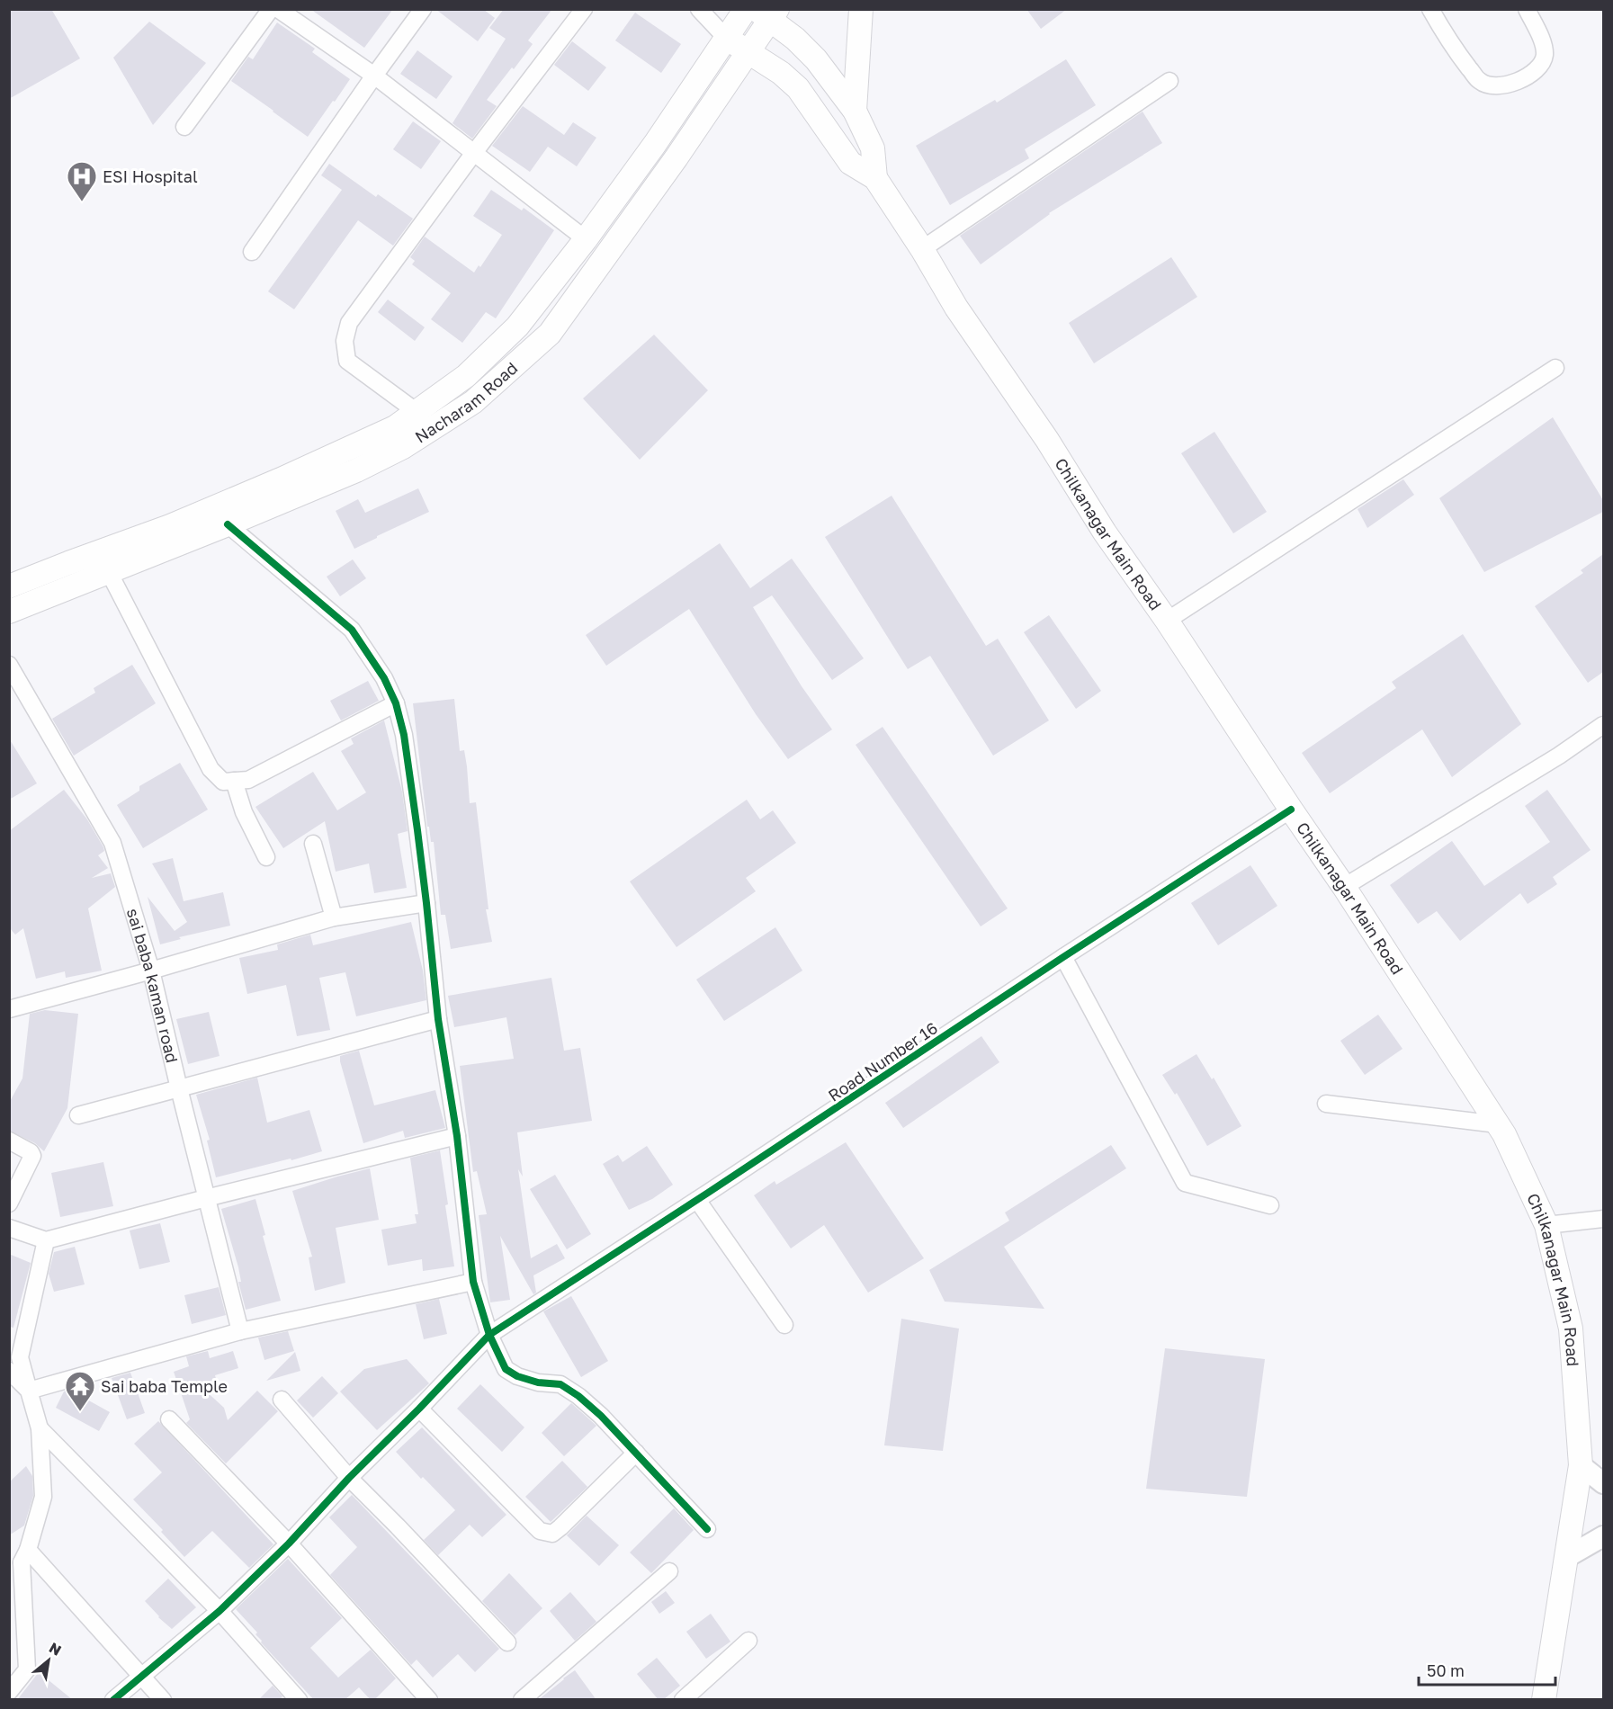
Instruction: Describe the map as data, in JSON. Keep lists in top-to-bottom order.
{
  "streets": {
    "main road": ["Nacharam Road", "Chilkanagar Main Road"],
    "street": ["sai baba kaman road", "Road Number 16"]
  },
  "crossings": [
    ["Chilkanagar Main Road", "Road Number 16"]
  ],
  "places": {
    "hospital": ["ESI Hospital"],
    "temple": ["Sai baba Temple"]
  },
  "scale_bar": "50 m",
  "north": "top right"
}
